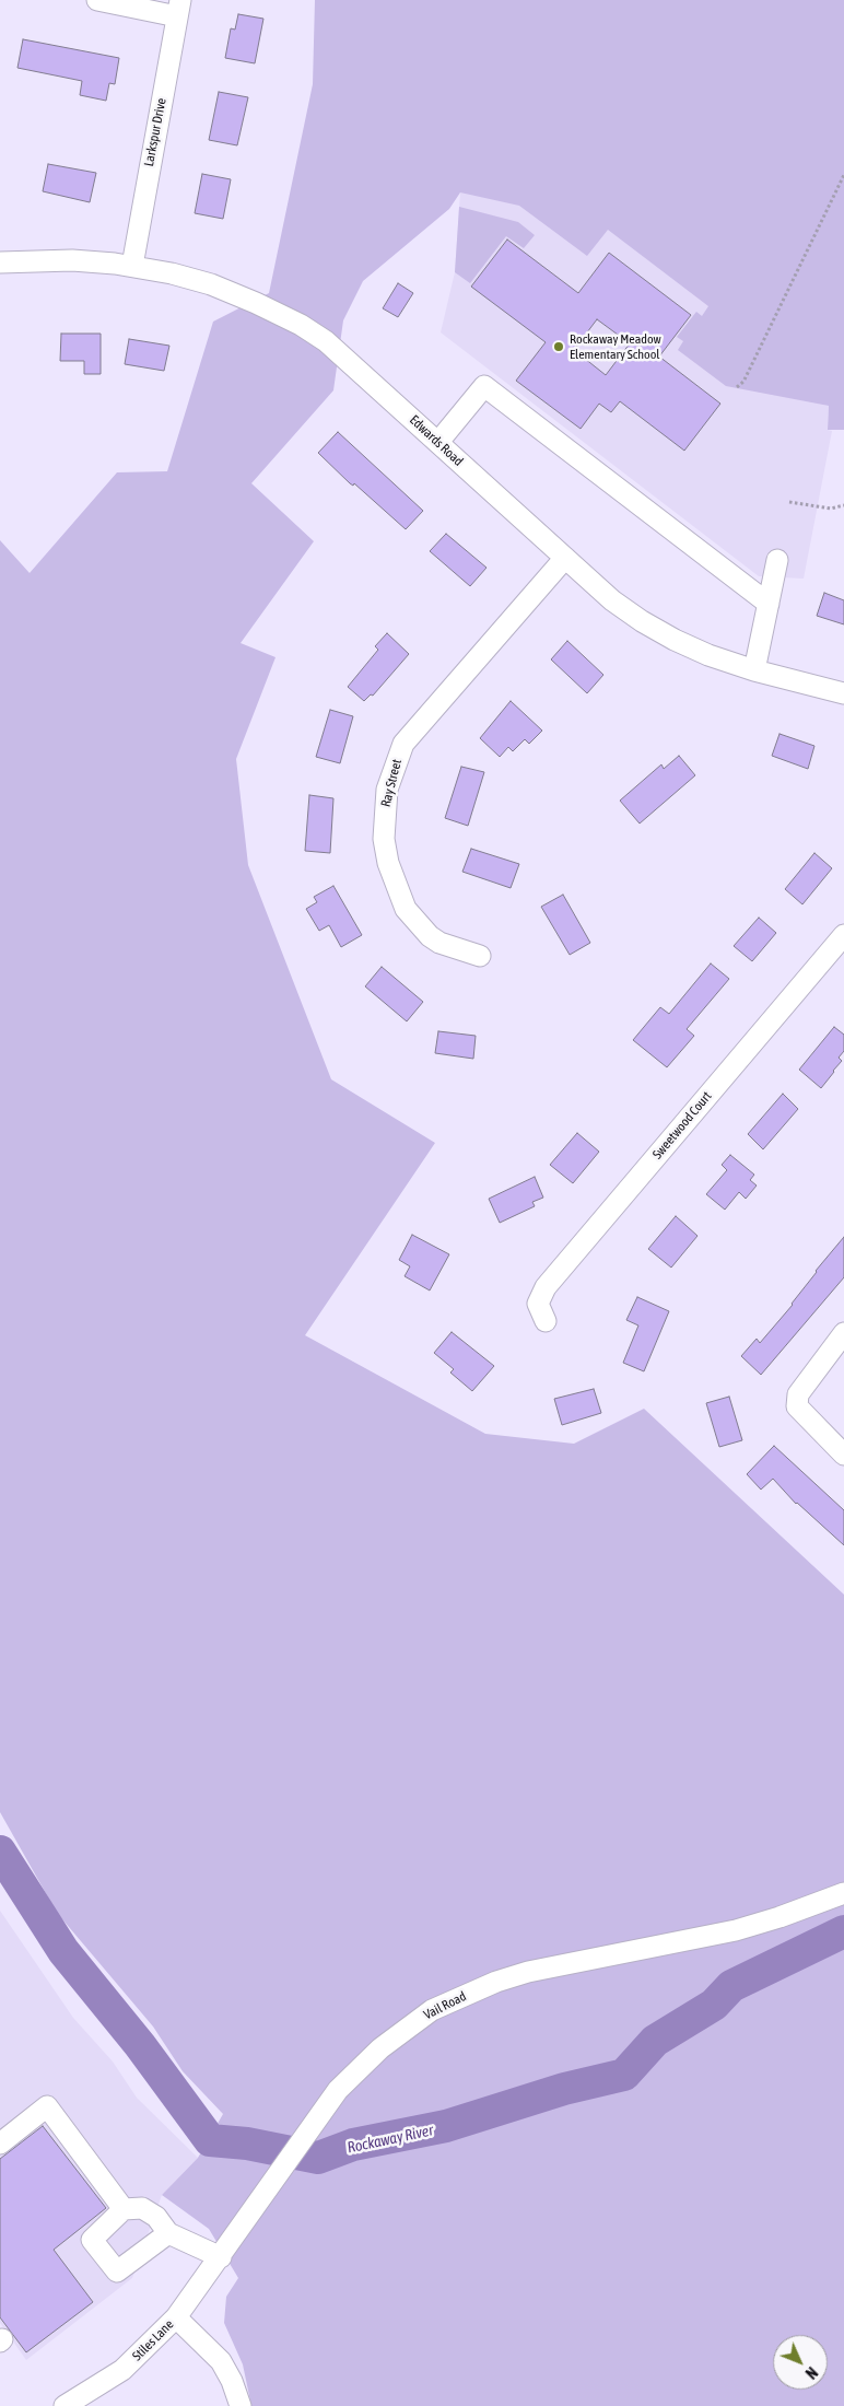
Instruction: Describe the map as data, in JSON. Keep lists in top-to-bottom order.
{
  "streets": {
    "street": [
      "Larkspur Drive",
      "Edwards Road",
      "Ray Street",
      "Sweetwood Court",
      "Vail Road",
      "Stiles Lane"
    ]
  },
  "crossings": [
    ["Larkspur Drive", "Edwards Road"],
    ["Edwards Road", "Ray Street"],
    ["Vail Road", "Stiles Lane"]
  ],
  "water": ["Rockaway River"],
  "places": ["Rockaway Meadow Elementary School"],
  "north": "bottom right"
}
